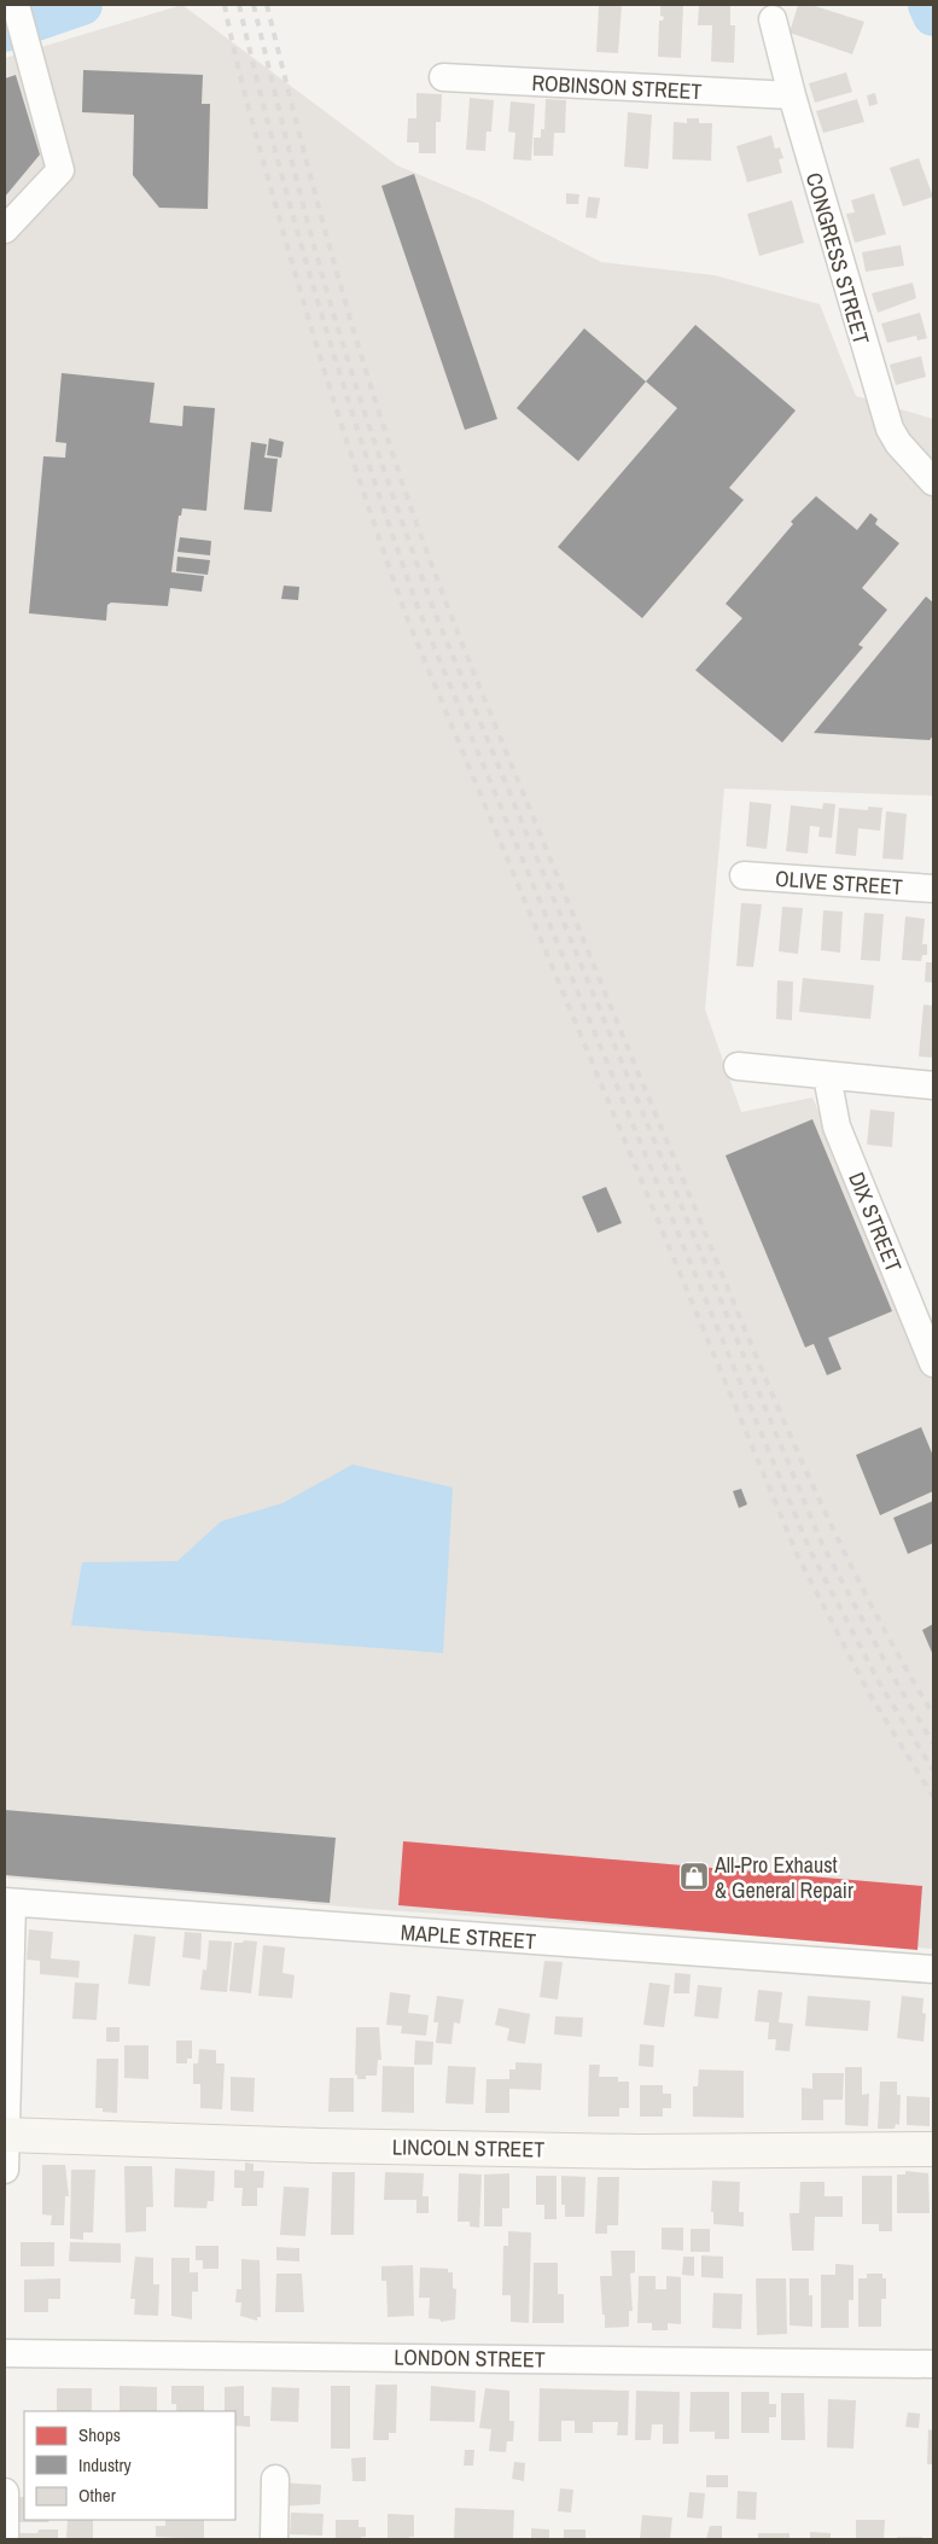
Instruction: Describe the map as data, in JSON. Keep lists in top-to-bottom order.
{
  "streets": {
    "street": [
      "ROBINSON STREET",
      "CONGRESS STREET",
      "OLIVE STREET",
      "DIX STREET",
      "MAPLE STREET",
      "LINCOLN STREET",
      "LONDON STREET"
    ]
  },
  "crossings": [
    ["ROBINSON STREET", "CONGRESS STREET"]
  ],
  "places": {
    "shop": ["All-Pro Exhaust & General Repair"]
  },
  "legend": ["Shops", "Industry", "Other"]
}
